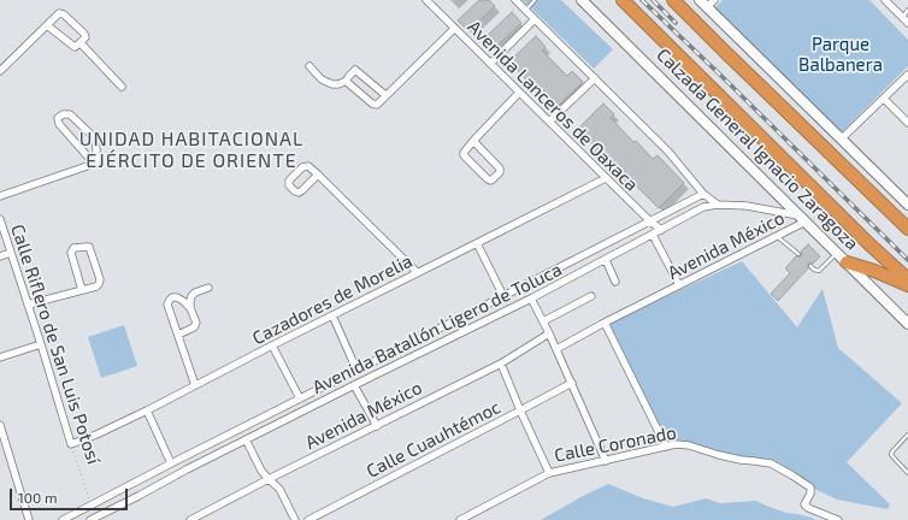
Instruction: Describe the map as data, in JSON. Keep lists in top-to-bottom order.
{
  "streets": {
    "highway": ["Calzada General Ignacio Zaragoza"],
    "street": [
      "Avenida Lanceros de Oaxaca",
      "Avenida México",
      "Cazadores de Morelia",
      "Avenida Batallón Ligero de Toluca",
      "Calle Riflero de San Luis Potosí",
      "Calle Cuauhtémoc",
      "Calle Coronado"
    ]
  },
  "crossings": [
    ["Avenida Lanceros de Oaxaca", "Cazadores de Morelia"],
    ["Avenida Lanceros de Oaxaca", "Avenida Batallón Ligero de Toluca"],
    ["Calzada General Ignacio Zaragoza", "Avenida México"],
    ["Calzada General Ignacio Zaragoza", "Avenida Batallón Ligero de Toluca"],
    ["Avenida México", "Avenida Batallón Ligero de Toluca"],
    ["Cazadores de Morelia", "Calle Riflero de San Luis Potosí"],
    ["Avenida Batallón Ligero de Toluca", "Calle Riflero de San Luis Potosí"]
  ],
  "districts": ["UNIDAD HABITACIONAL EJÉRCITO DE ORIENTE"],
  "parks": ["Parque Balbanera"],
  "scale_bar": "100 m"
}
